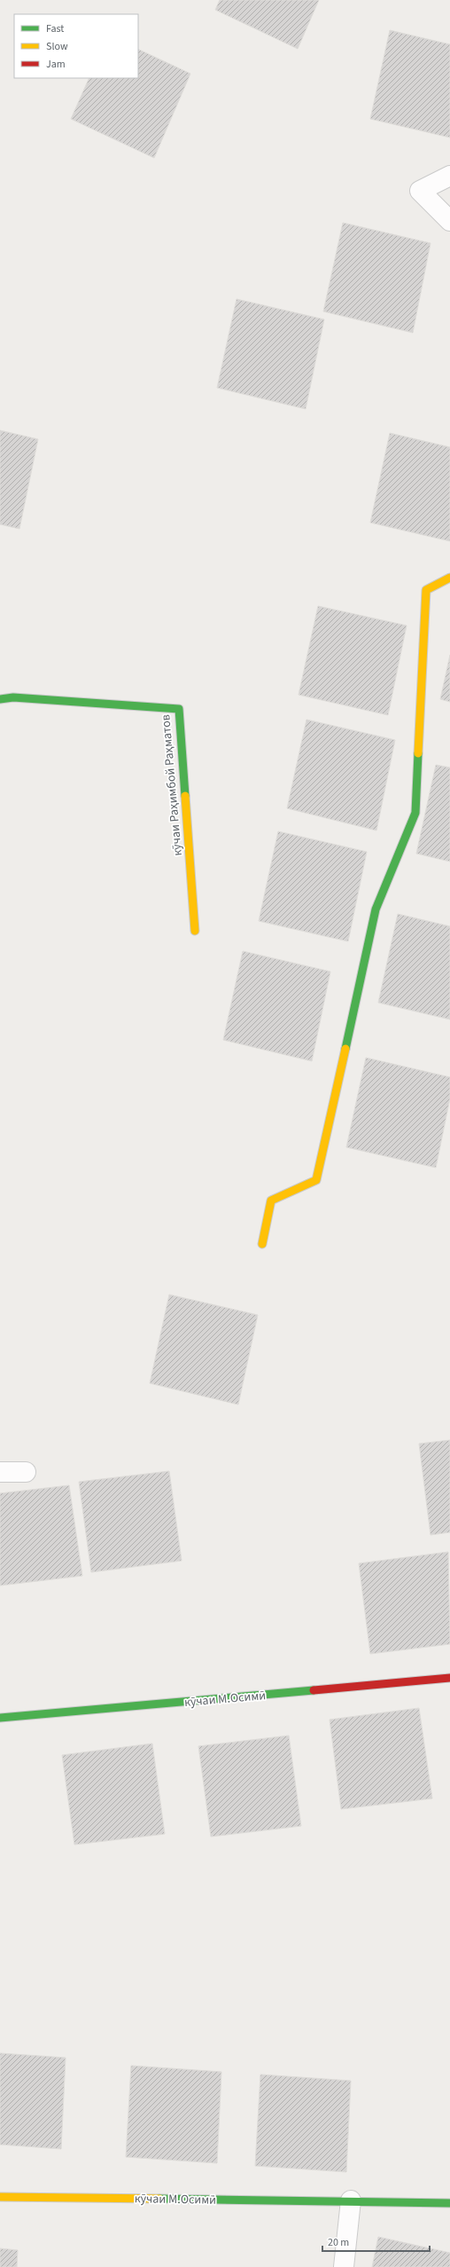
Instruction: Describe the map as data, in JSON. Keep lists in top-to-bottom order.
{
  "streets": {
    "street": ["кӯчаи Раҳимбой Раҳматов", "кӯчаи М.Осимӣ"]
  },
  "legend": ["Fast", "Slow", "Jam"],
  "scale_bar": "20 m"
}
